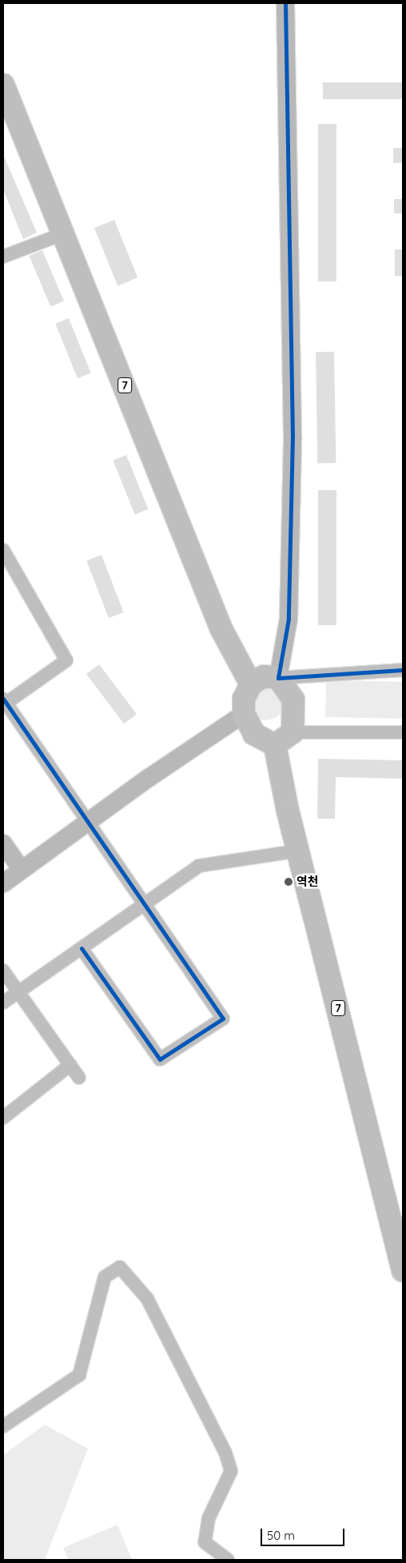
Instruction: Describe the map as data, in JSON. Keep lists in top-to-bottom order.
{
  "streets": {
    "highway": ["7"]
  },
  "places": ["역천"],
  "scale_bar": "50 m"
}
